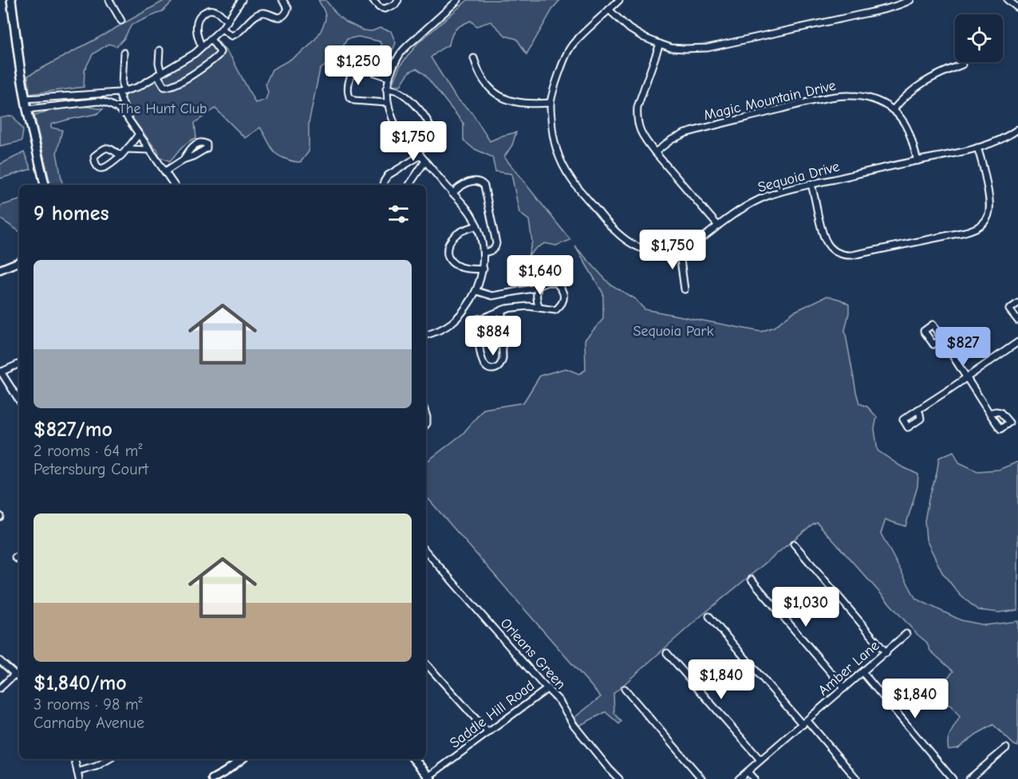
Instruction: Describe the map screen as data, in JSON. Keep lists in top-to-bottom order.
{
  "streets": {
    "street": [
      "Magic Mountain Drive",
      "Sequoia Drive",
      "Orleans Green",
      "Amber Lane",
      "Saddle Hill Road"
    ]
  },
  "crossings": [
    ["Magic Mountain Drive", "Sequoia Drive"],
    ["Orleans Green", "Saddle Hill Road"]
  ],
  "parks": ["The Hunt Club", "Sequoia Park"],
  "page": {
    "price": [
      "$1,250",
      "$1,750",
      "$1,750",
      "$1,640",
      "$884",
      "$827",
      "$1,030",
      "$1,840",
      "$1,840"
    ],
    "heading": "9 homes",
    "list": [
      {
        "name": "$827/mo",
        "note": "2 rooms · 64 m² · Petersburg Court"
      },
      {
        "name": "$1,840/mo",
        "note": "3 rooms · 98 m² · Carnaby Avenue"
      }
    ]
  }
}
